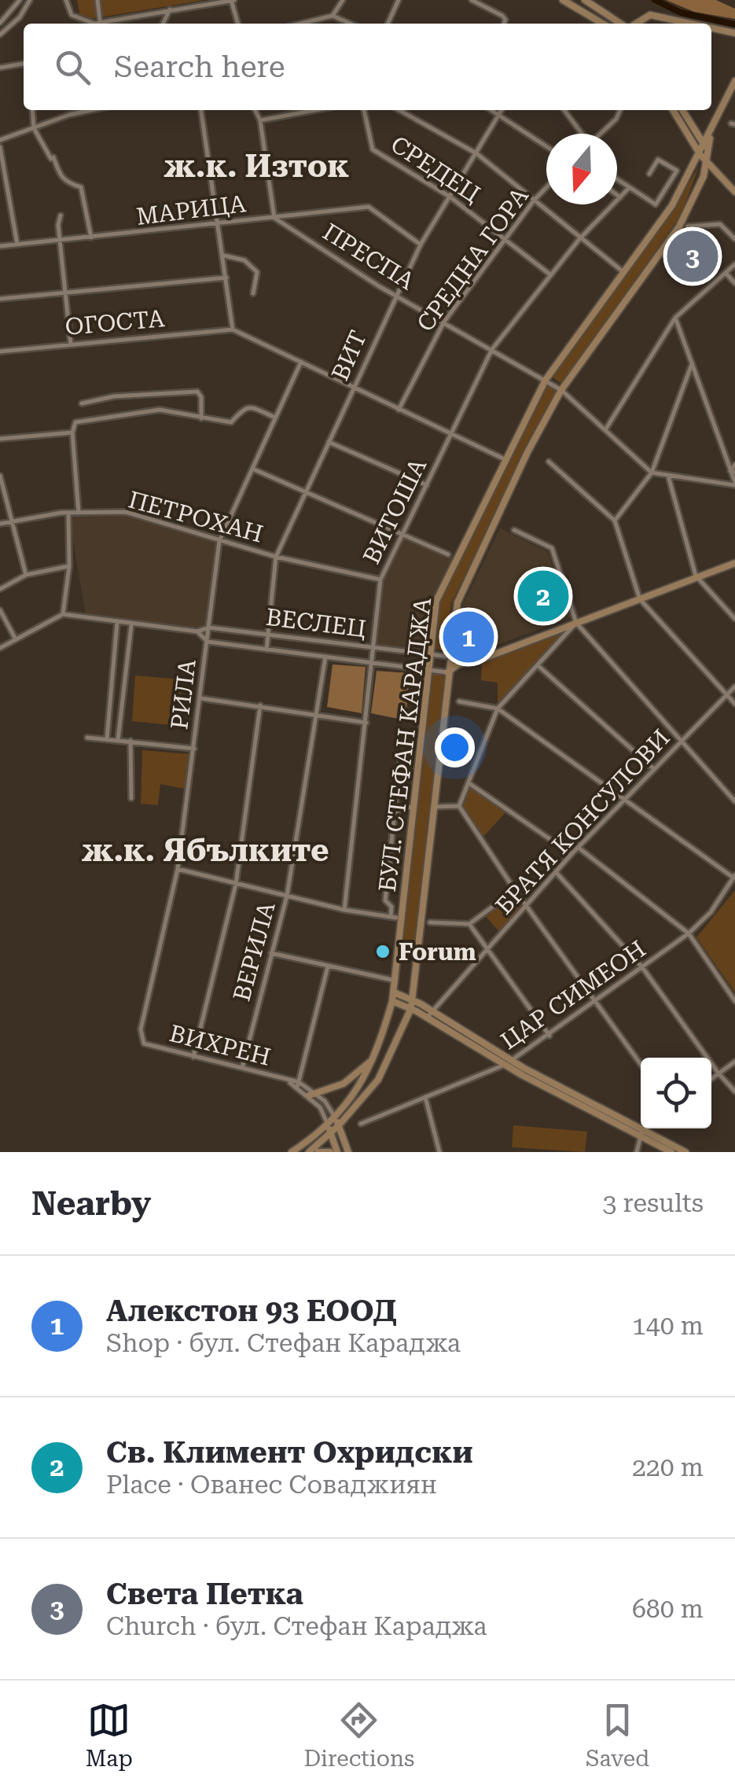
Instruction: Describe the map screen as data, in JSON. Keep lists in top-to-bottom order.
{
  "streets": {
    "street": [
      "СРЕДЕЦ",
      "МАРИЦА",
      "ПРЕСПА",
      "СРЕДНА ГОРА",
      "ОГОСТА",
      "ВИТ",
      "ВИТОША",
      "ПЕТРОХАН",
      "ВЕСЛЕЦ",
      "РИЛА",
      "БУЛ. СТЕФАН КАРАДЖА",
      "БРАТЯ КОНСУЛОВИ",
      "ВЕРИЛА",
      "ЦАР СИМЕОН",
      "ВИХРЕН"
    ]
  },
  "crossings": [
    ["СРЕДЕЦ", "СРЕДНА ГОРА"],
    ["СРЕДЕЦ", "ВИТ"],
    ["СРЕДЕЦ", "ВИТОША"],
    ["МАРИЦА", "ПРЕСПА"],
    ["МАРИЦА", "ВИТ"],
    ["ПРЕСПА", "СРЕДНА ГОРА"],
    ["ПРЕСПА", "ВИТ"],
    ["ПРЕСПА", "ВИТОША"],
    ["ПРЕСПА", "БУЛ. СТЕФАН КАРАДЖА"],
    ["ВИТ", "ПЕТРОХАН"],
    ["ВИТ", "ВЕСЛЕЦ"],
    ["ВИТОША", "ПЕТРОХАН"],
    ["ВИТОША", "ВЕСЛЕЦ"],
    ["ПЕТРОХАН", "РИЛА"],
    ["ВЕСЛЕЦ", "РИЛА"],
    ["ВЕСЛЕЦ", "БУЛ. СТЕФАН КАРАДЖА"],
    ["ВЕСЛЕЦ", "ВЕРИЛА"],
    ["РИЛА", "ВИХРЕН"],
    ["ВЕРИЛА", "ВИХРЕН"]
  ],
  "districts": ["ж.к. Изток", "ж.к. Ябълките"],
  "places": ["Forum"],
  "north": "bottom",
  "page": {
    "search": "Search here",
    "pins": ["3", "2", "1"],
    "heading": ["Nearby", "3 results"],
    "list": [
      {
        "mark": "1",
        "name": "Алекстон 93 ЕООД",
        "note": "Shop · бул. Стефан Караджа",
        "value": "140 m"
      },
      {
        "mark": "2",
        "name": "Св. Климент Охридски",
        "note": "Place · Ованес Соваджиян",
        "value": "220 m"
      },
      {
        "mark": "3",
        "name": "Света Петка",
        "note": "Church · бул. Стефан Караджа",
        "value": "680 m"
      }
    ],
    "nav": ["Map", "Directions", "Saved"]
  }
}
